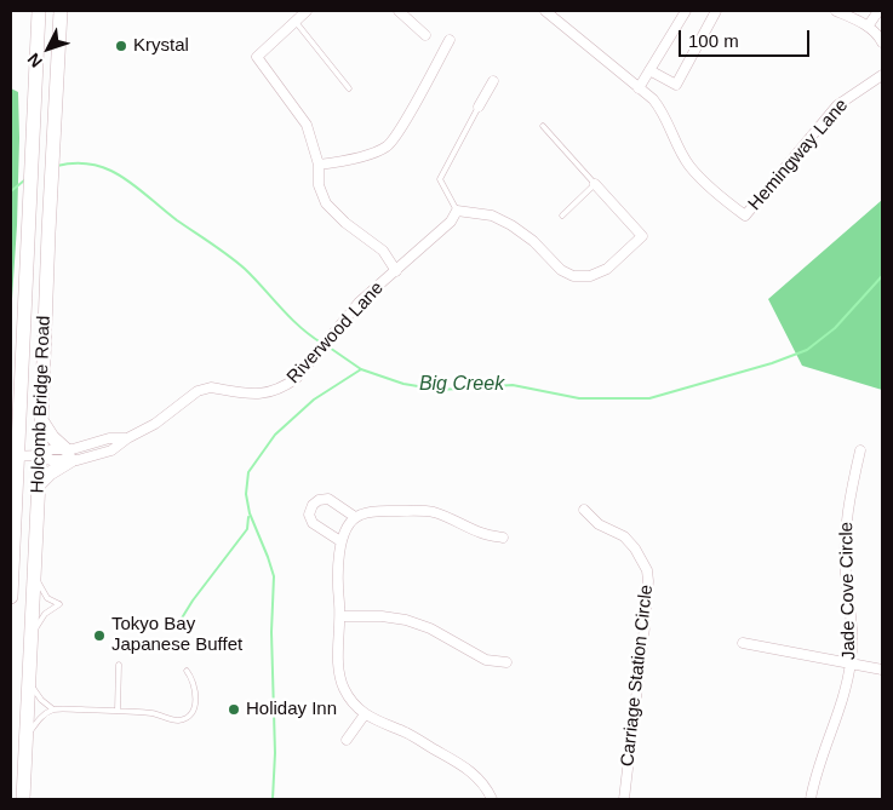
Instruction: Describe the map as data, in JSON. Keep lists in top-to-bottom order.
{
  "streets": {
    "main road": ["Holcomb Bridge Road"],
    "street": [
      "Hemingway Lane",
      "Riverwood Lane",
      "Jade Cove Circle",
      "Carriage Station Circle"
    ]
  },
  "crossings": [
    ["Riverwood Lane", "Holcomb Bridge Road"]
  ],
  "water": ["Big Creek"],
  "places": ["Krystal", "Tokyo Bay Japanese Buffet", "Holiday Inn"],
  "scale_bar": "100 m",
  "north": "bottom left"
}
